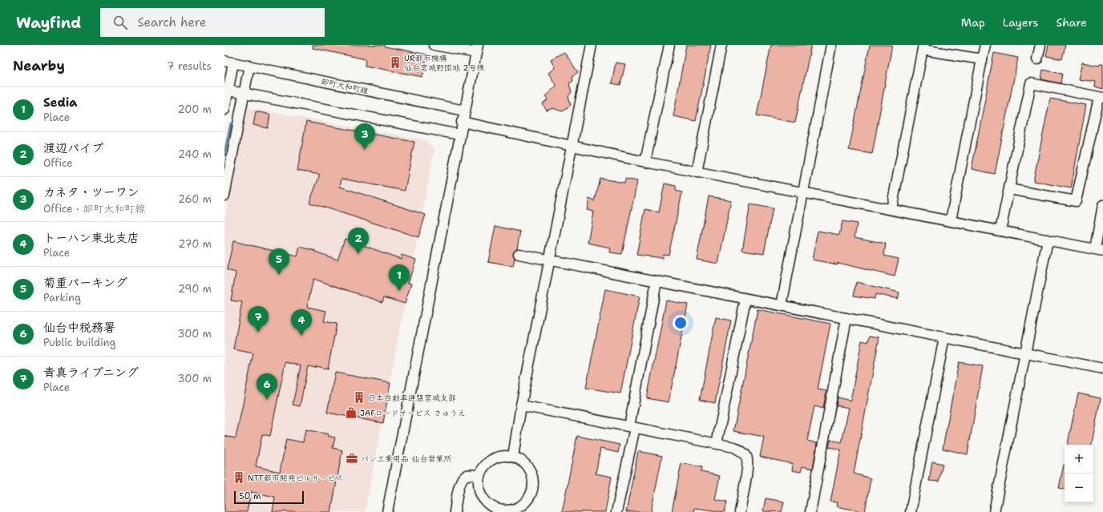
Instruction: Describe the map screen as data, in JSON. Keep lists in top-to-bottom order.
{
  "streets": {
    "street": ["卸町大和町線"]
  },
  "places": {
    "building": ["UR都市機構 仙台宮城野団地 2号棟", "日本自動車連盟宮城支部", "NTT都市開発ビルサービス"],
    "shop": ["JAFロードサービス きゅうえ"],
    "office": ["バン工業用品 仙台営業所"]
  },
  "scale_bar": "50 m",
  "page": {
    "header": "Wayfind",
    "search": "Search here",
    "nav": ["Map", "Layers", "Share"],
    "heading": ["Nearby", "7 results"],
    "list": [
      {
        "mark": "1",
        "name": "Sedia",
        "note": "Place",
        "value": "200 m"
      },
      {
        "mark": "2",
        "name": "渡辺パイプ",
        "note": "Office",
        "value": "240 m"
      },
      {
        "mark": "3",
        "name": "カネタ・ツーワン",
        "note": "Office · 卸町大和町線",
        "value": "260 m"
      },
      {
        "mark": "4",
        "name": "トーハン東北支店",
        "note": "Place",
        "value": "270 m"
      },
      {
        "mark": "5",
        "name": "菊重パーキング",
        "note": "Parking",
        "value": "290 m"
      },
      {
        "mark": "6",
        "name": "仙台中税務署",
        "note": "Public building",
        "value": "300 m"
      },
      {
        "mark": "7",
        "name": "青真ライプニング",
        "note": "Place",
        "value": "300 m"
      }
    ],
    "pins": [
      "3",
      "2",
      "5",
      "1",
      "7",
      "4",
      "6"
    ],
    "map_buttons": ["+", "−"],
    "scale": "50 m"
  }
}
